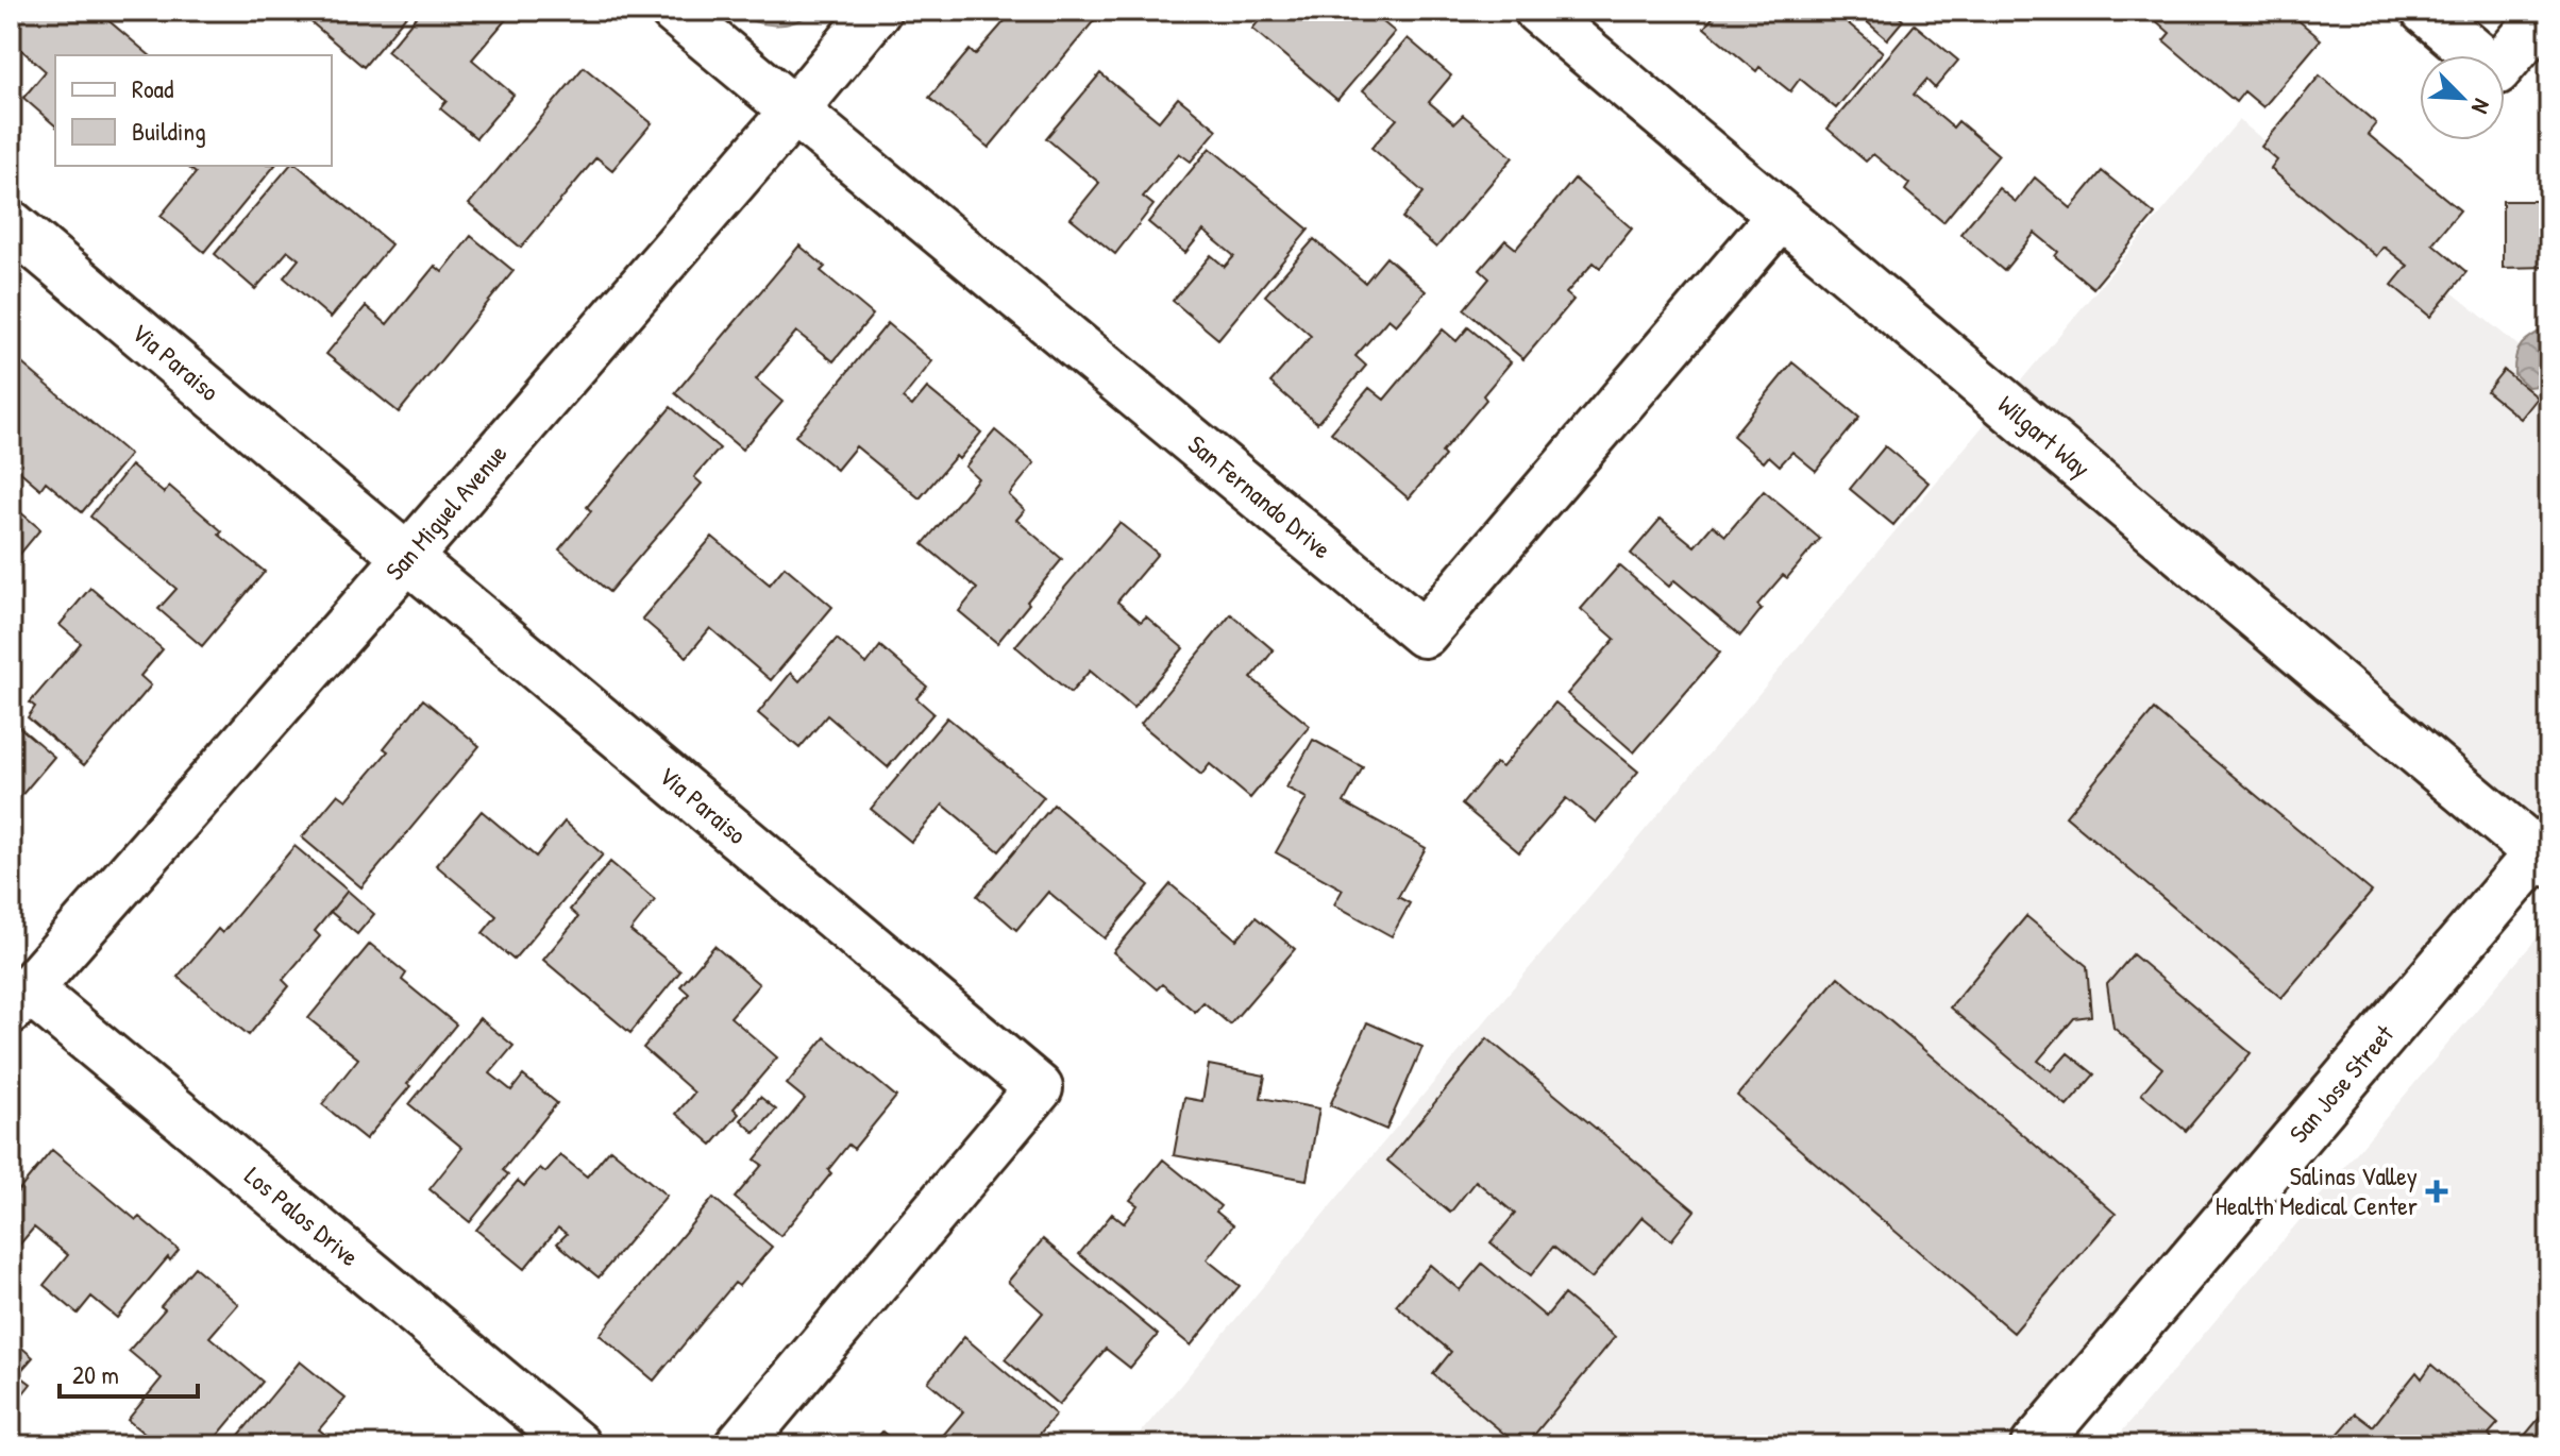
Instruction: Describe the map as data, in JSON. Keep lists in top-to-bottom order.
{
  "streets": {
    "street": [
      "Via Paraiso",
      "Wilgart Way",
      "San Fernando Drive",
      "San Miguel Avenue",
      "San Jose Street",
      "Los Palos Drive"
    ]
  },
  "crossings": [
    ["Via Paraiso", "San Miguel Avenue"],
    ["Wilgart Way", "San Fernando Drive"],
    ["Wilgart Way", "San Jose Street"],
    ["San Fernando Drive", "San Miguel Avenue"],
    ["San Miguel Avenue", "Los Palos Drive"]
  ],
  "places": {
    "health": ["Salinas Valley Health Medical Center"]
  },
  "legend": ["Road", "Building"],
  "scale_bar": "20 m",
  "north": "bottom right"
}
